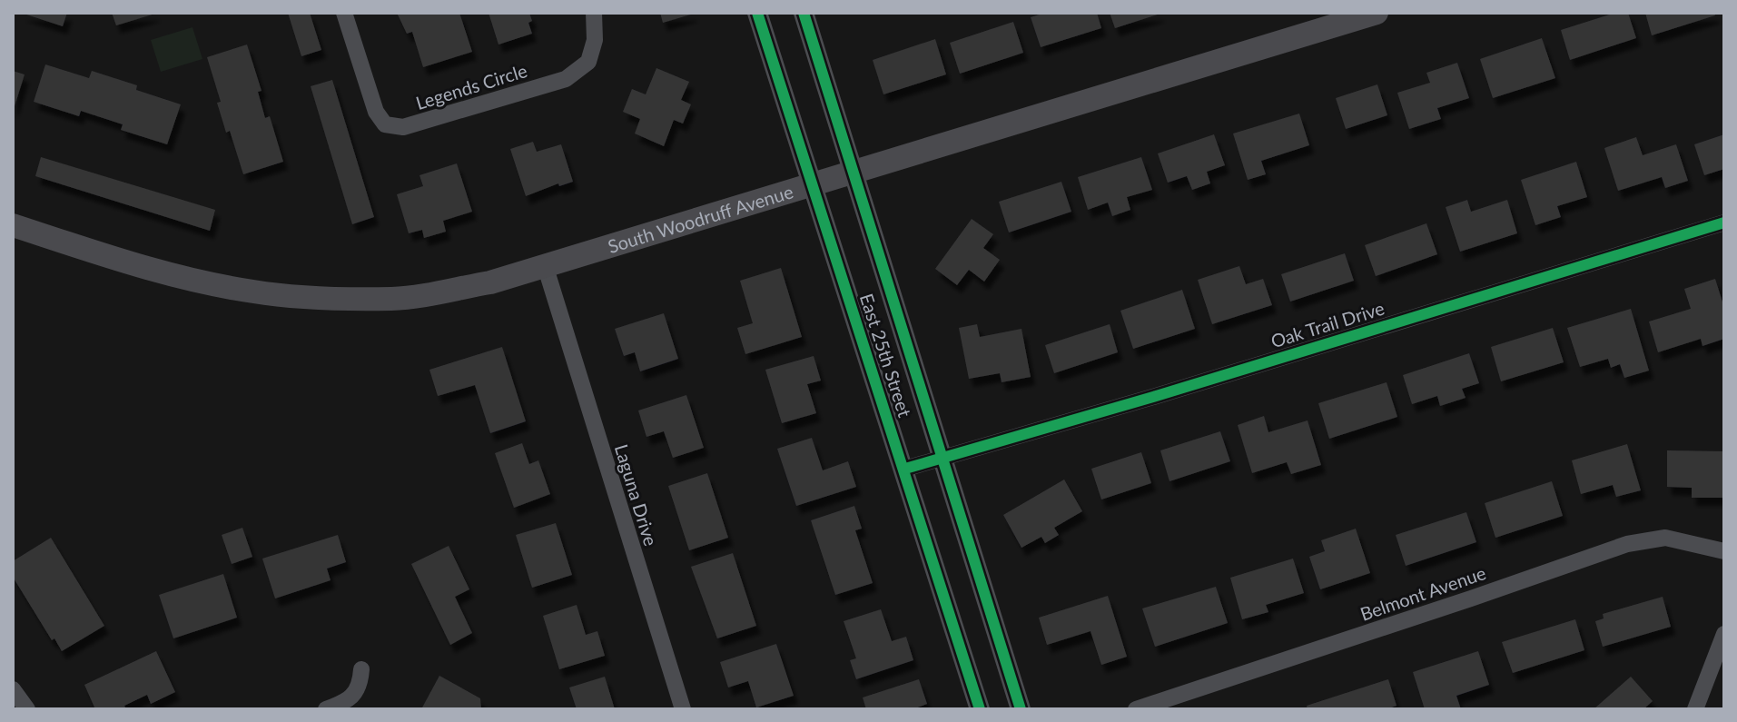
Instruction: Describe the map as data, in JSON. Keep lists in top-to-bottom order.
{
  "streets": {
    "main road": ["South Woodruff Avenue"],
    "street": [
      "Legends Circle",
      "Oak Trail Drive",
      "East 25th Street",
      "Laguna Drive",
      "Belmont Avenue"
    ]
  },
  "crossings": [
    ["South Woodruff Avenue", "East 25th Street"],
    ["South Woodruff Avenue", "Laguna Drive"],
    ["Oak Trail Drive", "East 25th Street"]
  ]
}
